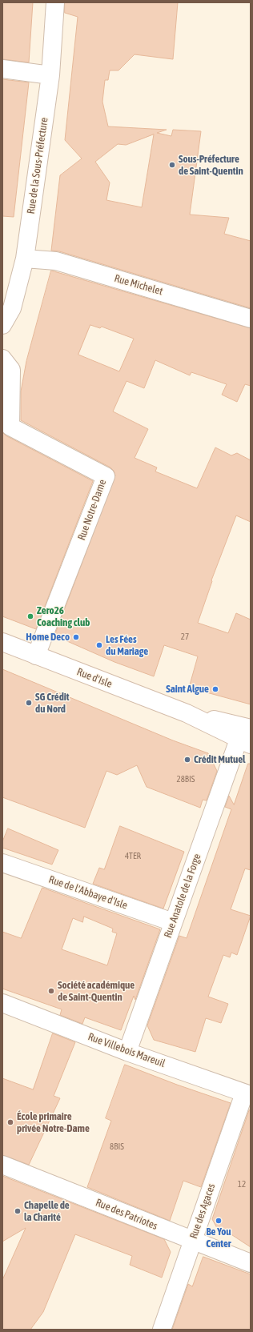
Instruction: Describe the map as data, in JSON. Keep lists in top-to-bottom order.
{
  "streets": {
    "street": [
      "Rue de la Sous-Préfecture",
      "Rue Michelet",
      "Rue Notre-Dame",
      "Rue d'Isle",
      "Rue de l'Abbaye d'Isle",
      "Rue Anatole de la Forge",
      "Rue Villebois Mareuil",
      "Rue des Agaces",
      "Rue des Patriotes"
    ]
  },
  "crossings": [
    ["Rue de la Sous-Préfecture", "Rue Michelet"],
    ["Rue Notre-Dame", "Rue d'Isle"],
    ["Rue d'Isle", "Rue Anatole de la Forge"],
    ["Rue de l'Abbaye d'Isle", "Rue Anatole de la Forge"],
    ["Rue Anatole de la Forge", "Rue Villebois Mareuil"],
    ["Rue Villebois Mareuil", "Rue des Agaces"],
    ["Rue des Agaces", "Rue des Patriotes"]
  ],
  "places": [
    "Sous-Préfecture de Saint-Quentin",
    "Zero26 Coaching club",
    "Home Deco",
    "Les Fées du Mariage",
    "Saint Algue",
    "SG Crédit du Nord",
    "Crédit Mutuel",
    "Société académique de Saint-Quentin",
    "École primaire privée Notre-Dame",
    "Chapelle de la Charité",
    "Be You Center"
  ],
  "house_numbers": [
    "27",
    "28BIS",
    "4TER",
    "8BIS",
    "12"
  ]
}
